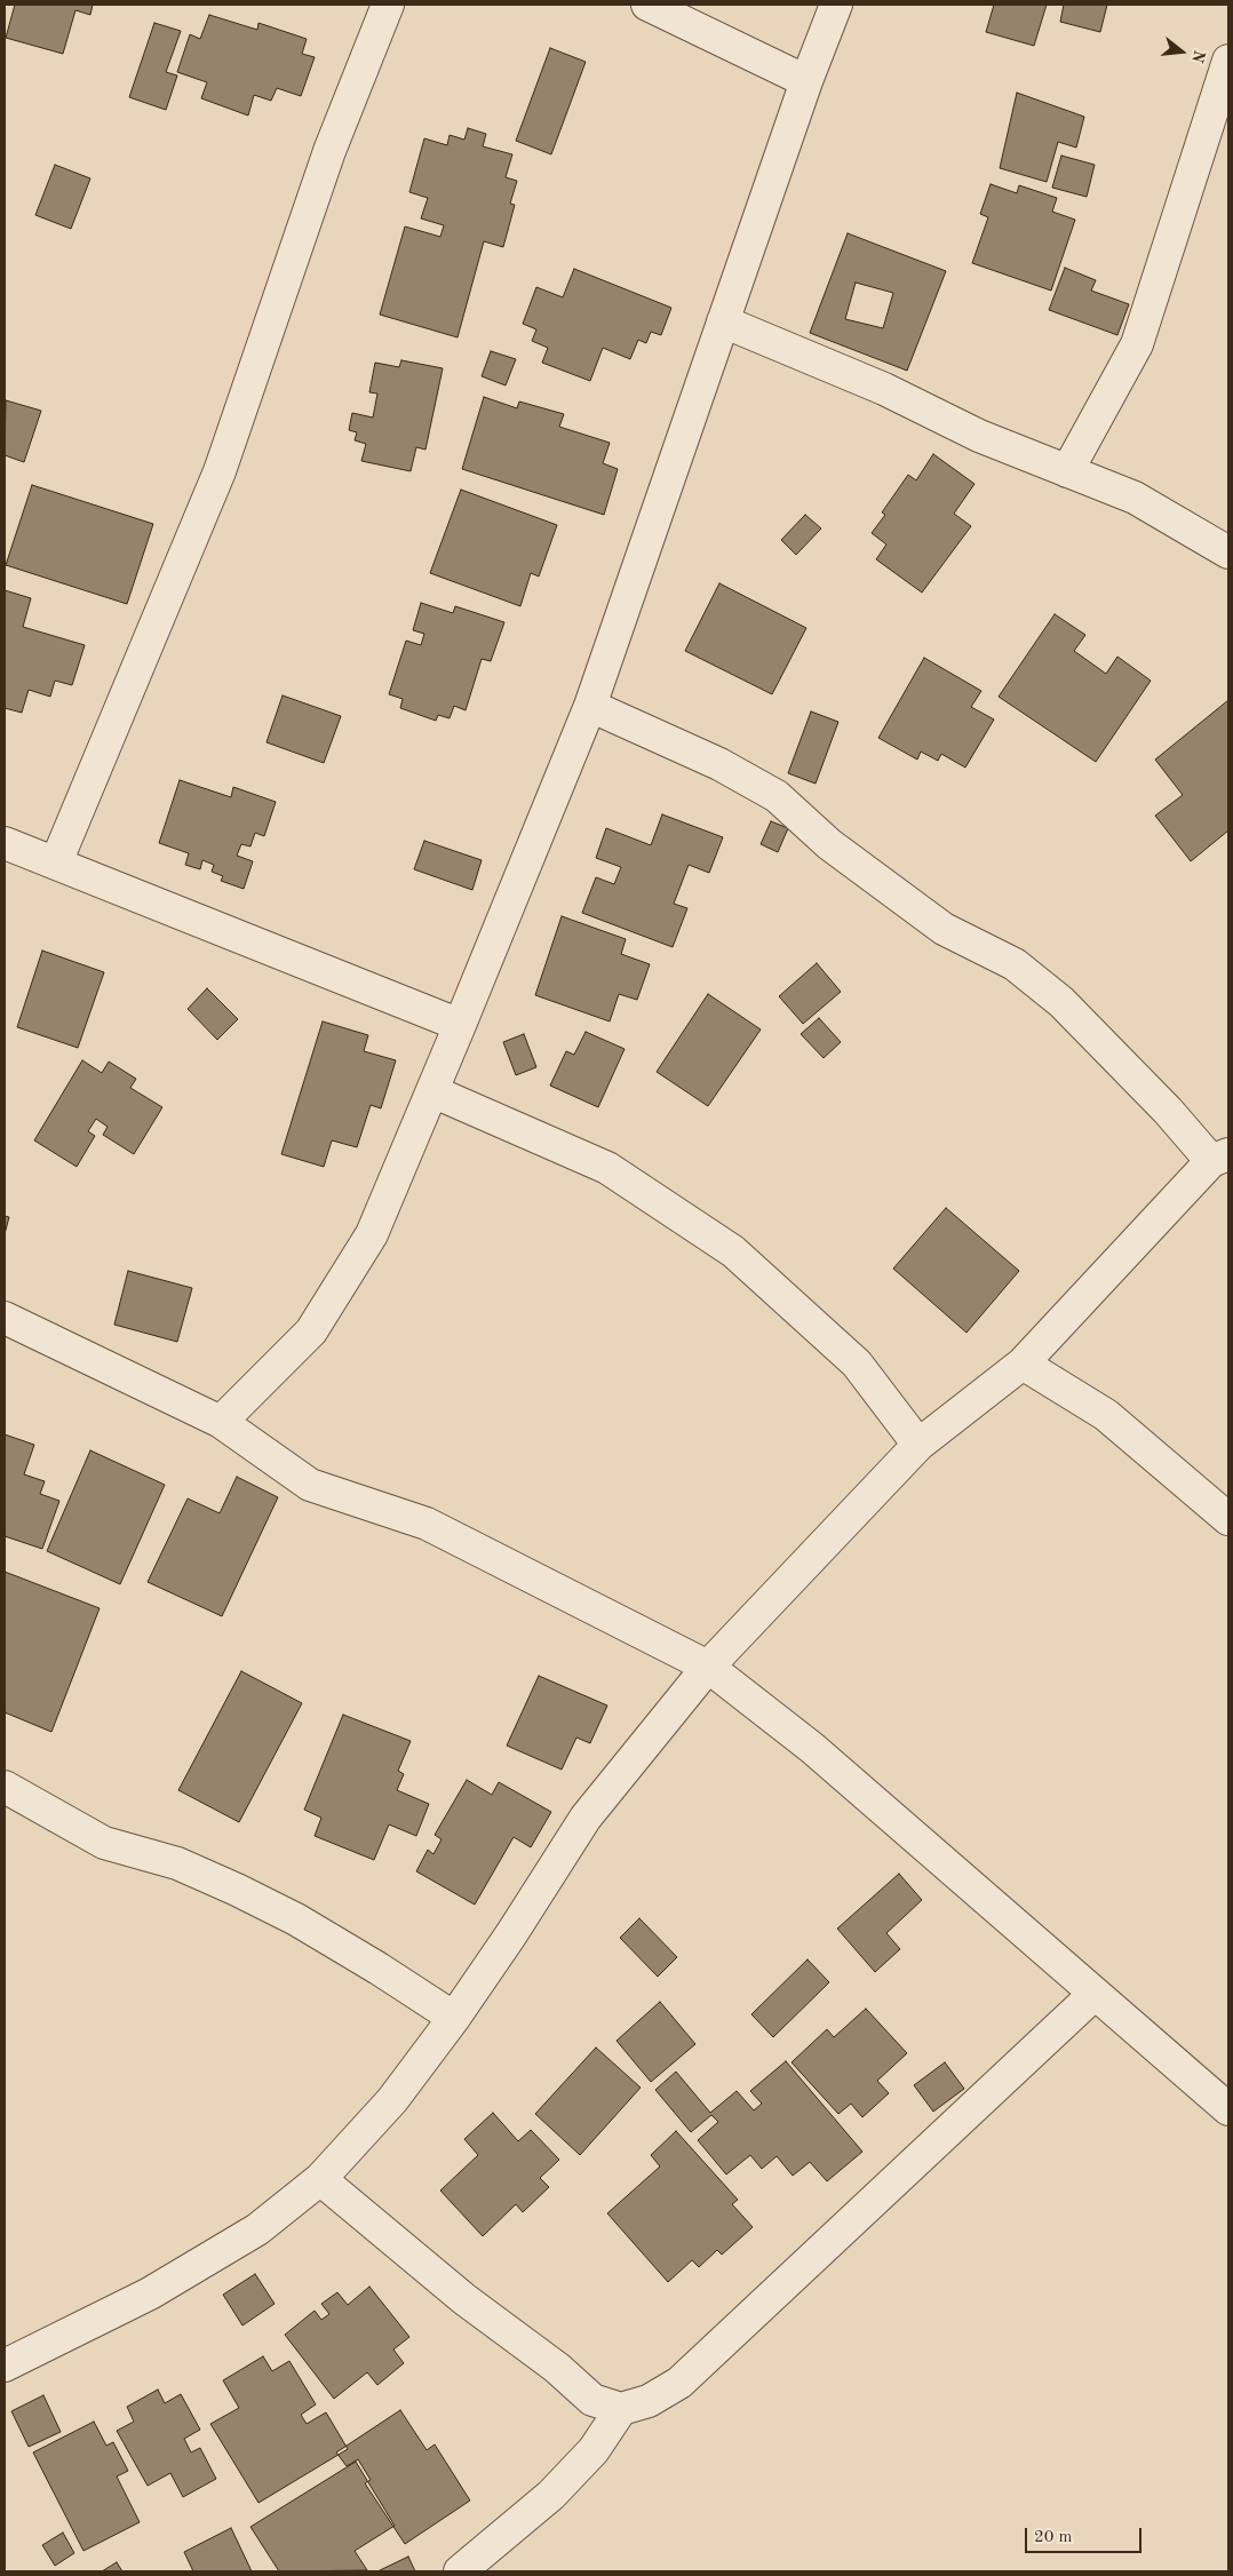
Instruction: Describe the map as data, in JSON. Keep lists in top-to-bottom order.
{
  "scale_bar": "20 m",
  "north": "right"
}
